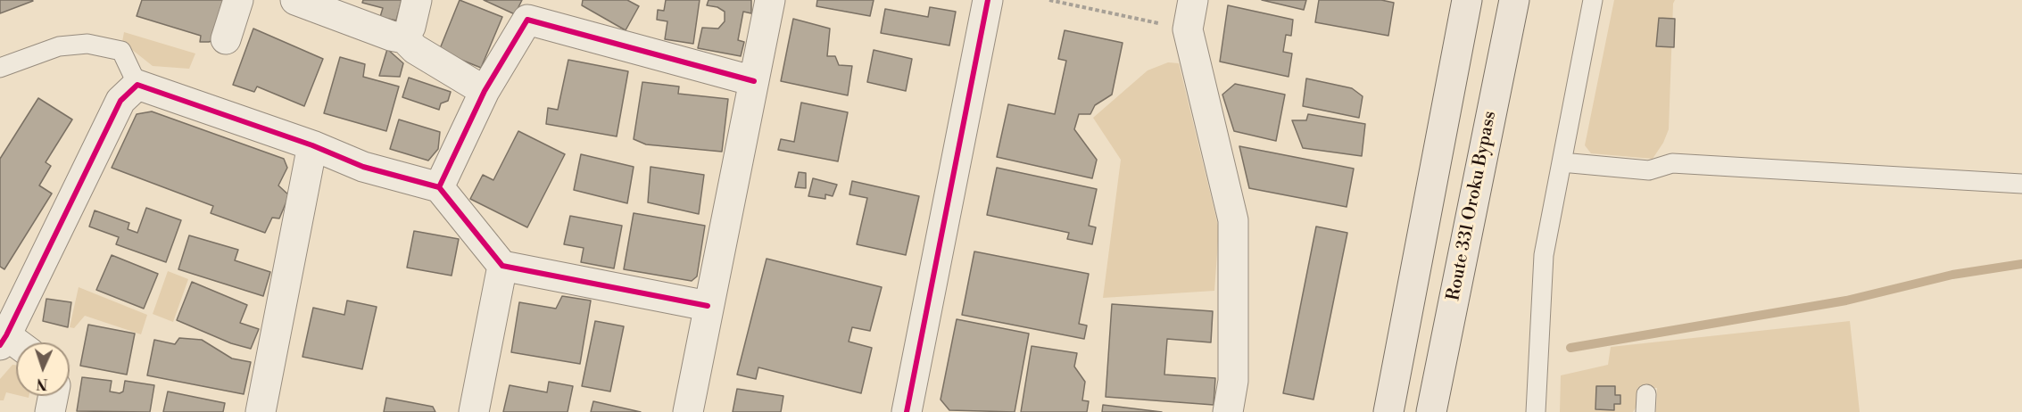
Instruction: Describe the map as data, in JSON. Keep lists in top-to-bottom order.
{
  "streets": {
    "highway": ["Route 331 Oroku Bypass"]
  },
  "north": "bottom"
}
